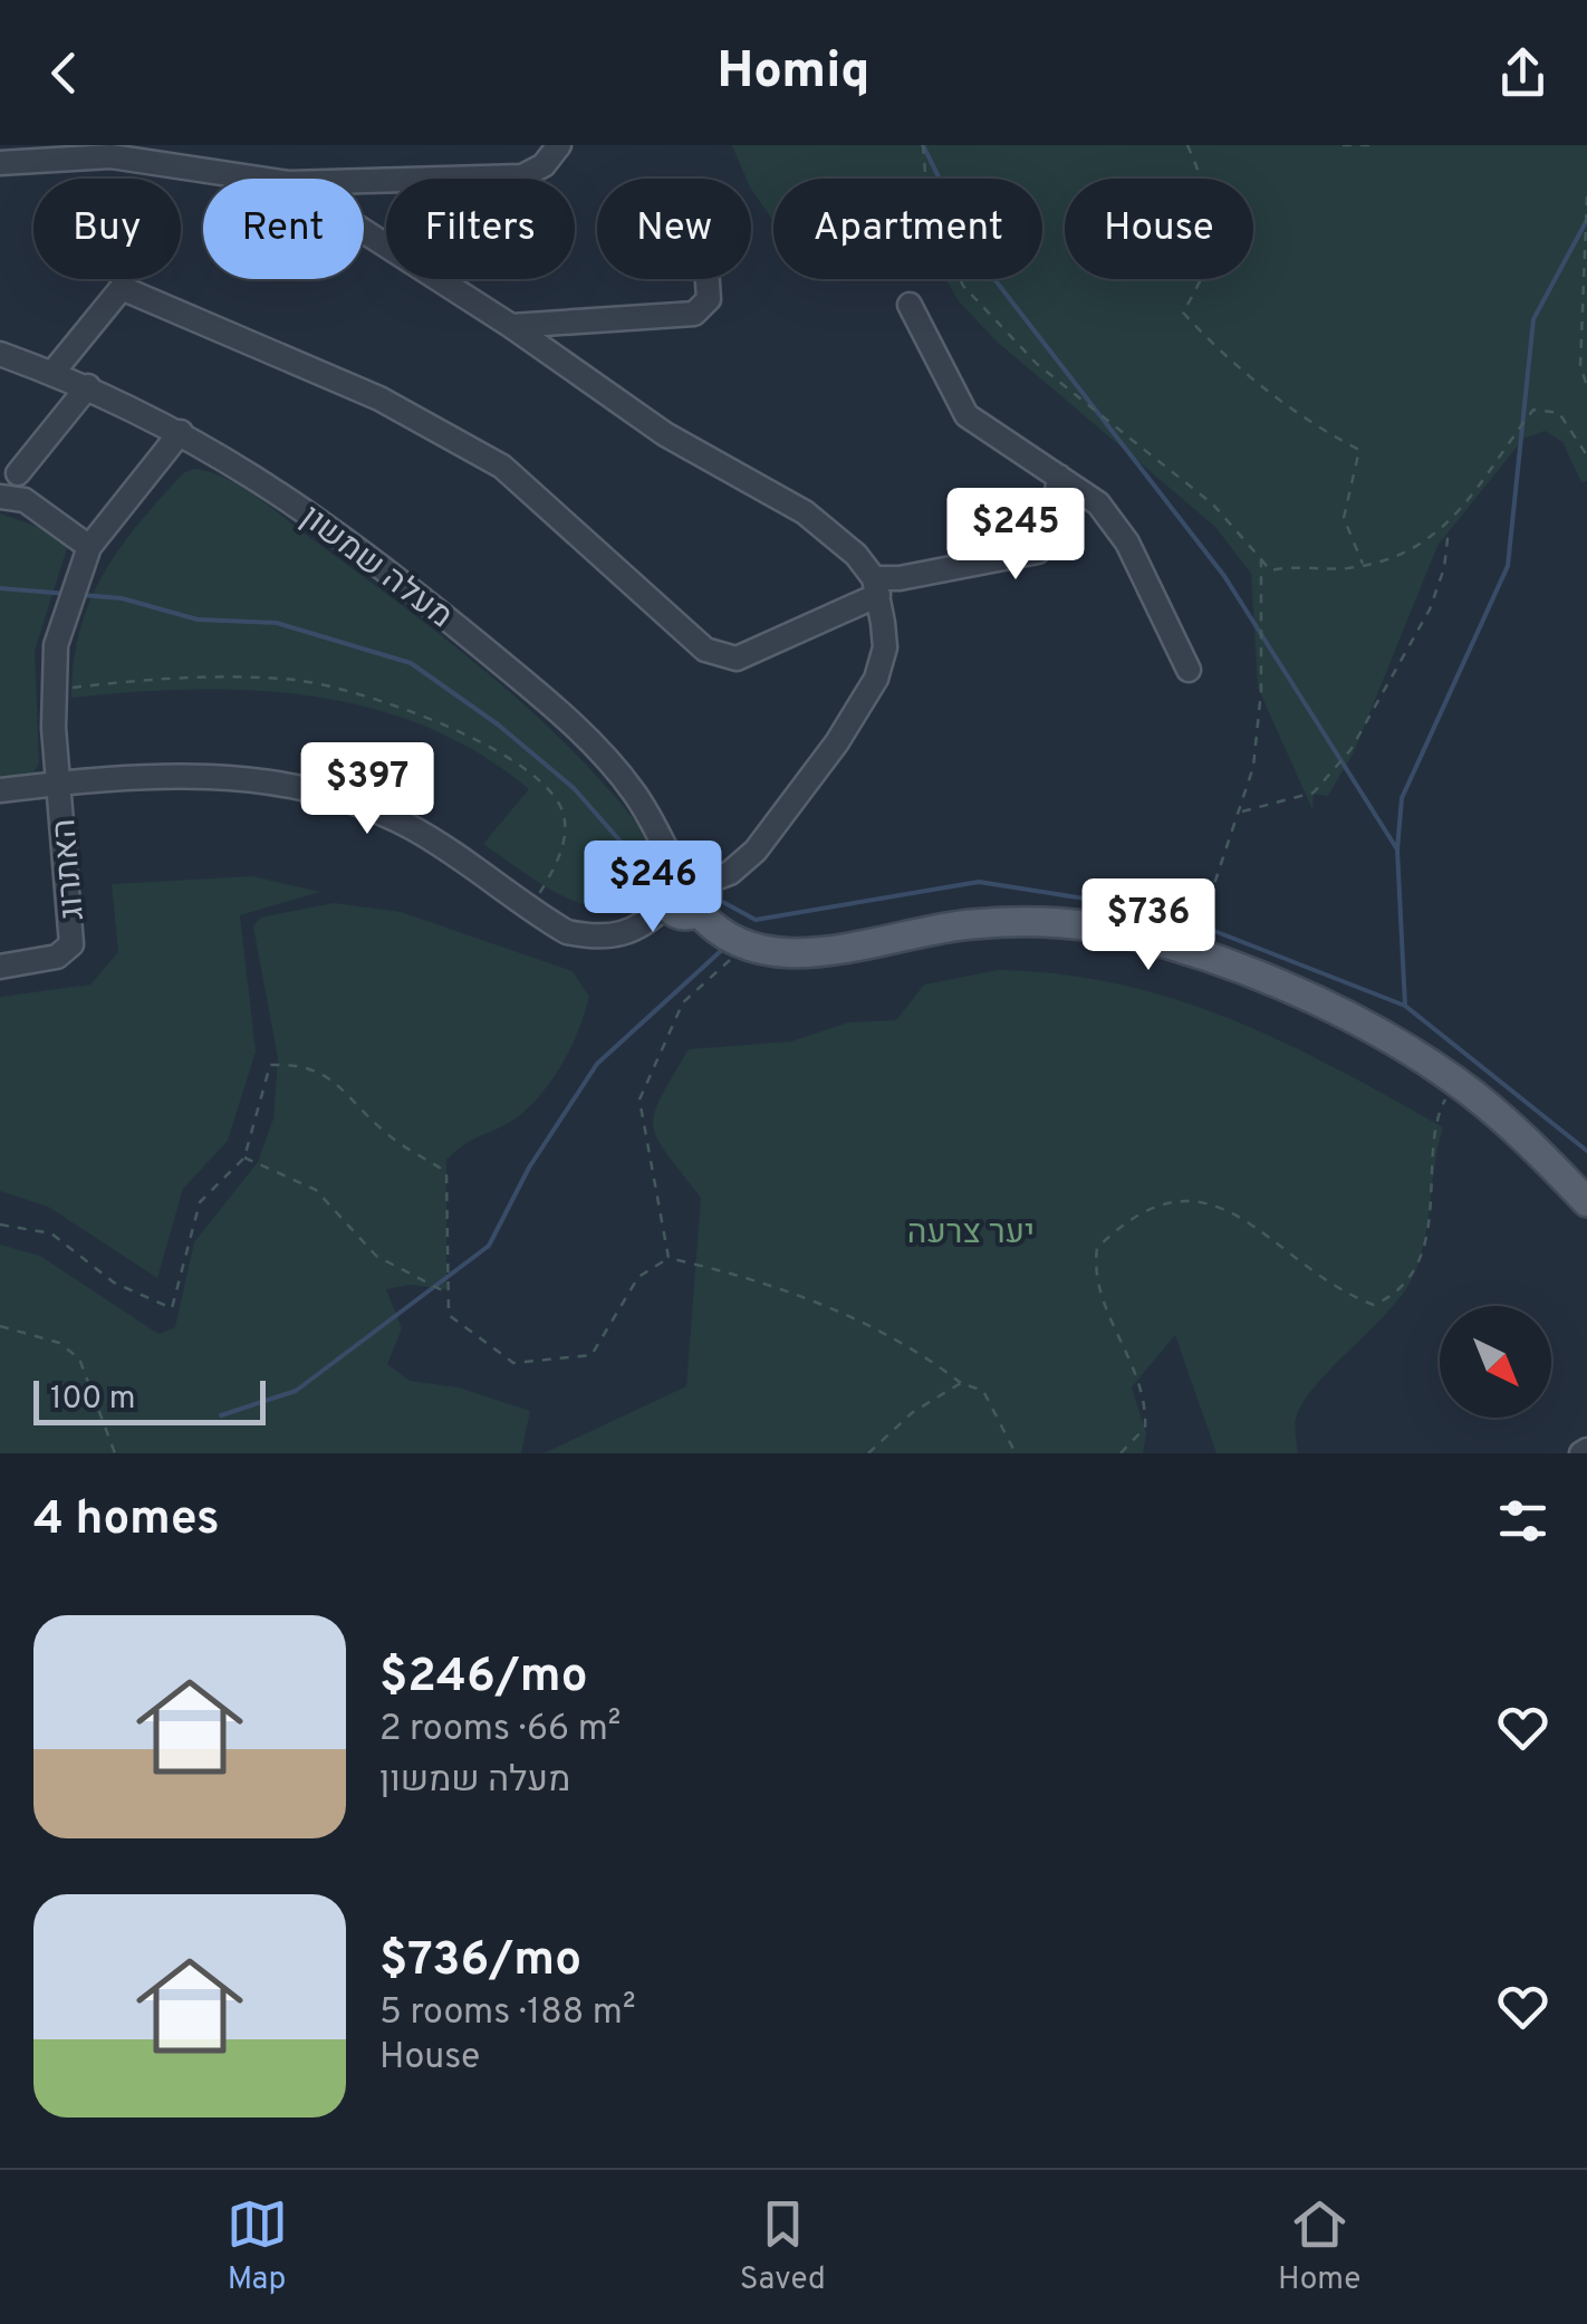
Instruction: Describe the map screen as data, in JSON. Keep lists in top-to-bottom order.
{
  "streets": {
    "street": ["מעלה שמשון", "האתרוג"]
  },
  "parks": ["יער צרעה"],
  "scale_bar": "100 m",
  "north": "bottom right",
  "page": {
    "header": "Homiq",
    "chip": [
      "Buy",
      "Rent",
      "Filters",
      "New",
      "Apartment",
      "House"
    ],
    "price": [
      "$245",
      "$397",
      "$246",
      "$736"
    ],
    "scale": "100 m",
    "heading": "4 homes",
    "list": [
      {
        "name": "$246/mo",
        "note": "2 rooms · 66 m² · מעלה שמשון"
      },
      {
        "name": "$736/mo",
        "note": "5 rooms · 188 m² · House"
      }
    ],
    "tabs": ["Map", "Saved", "Home"]
  }
}
